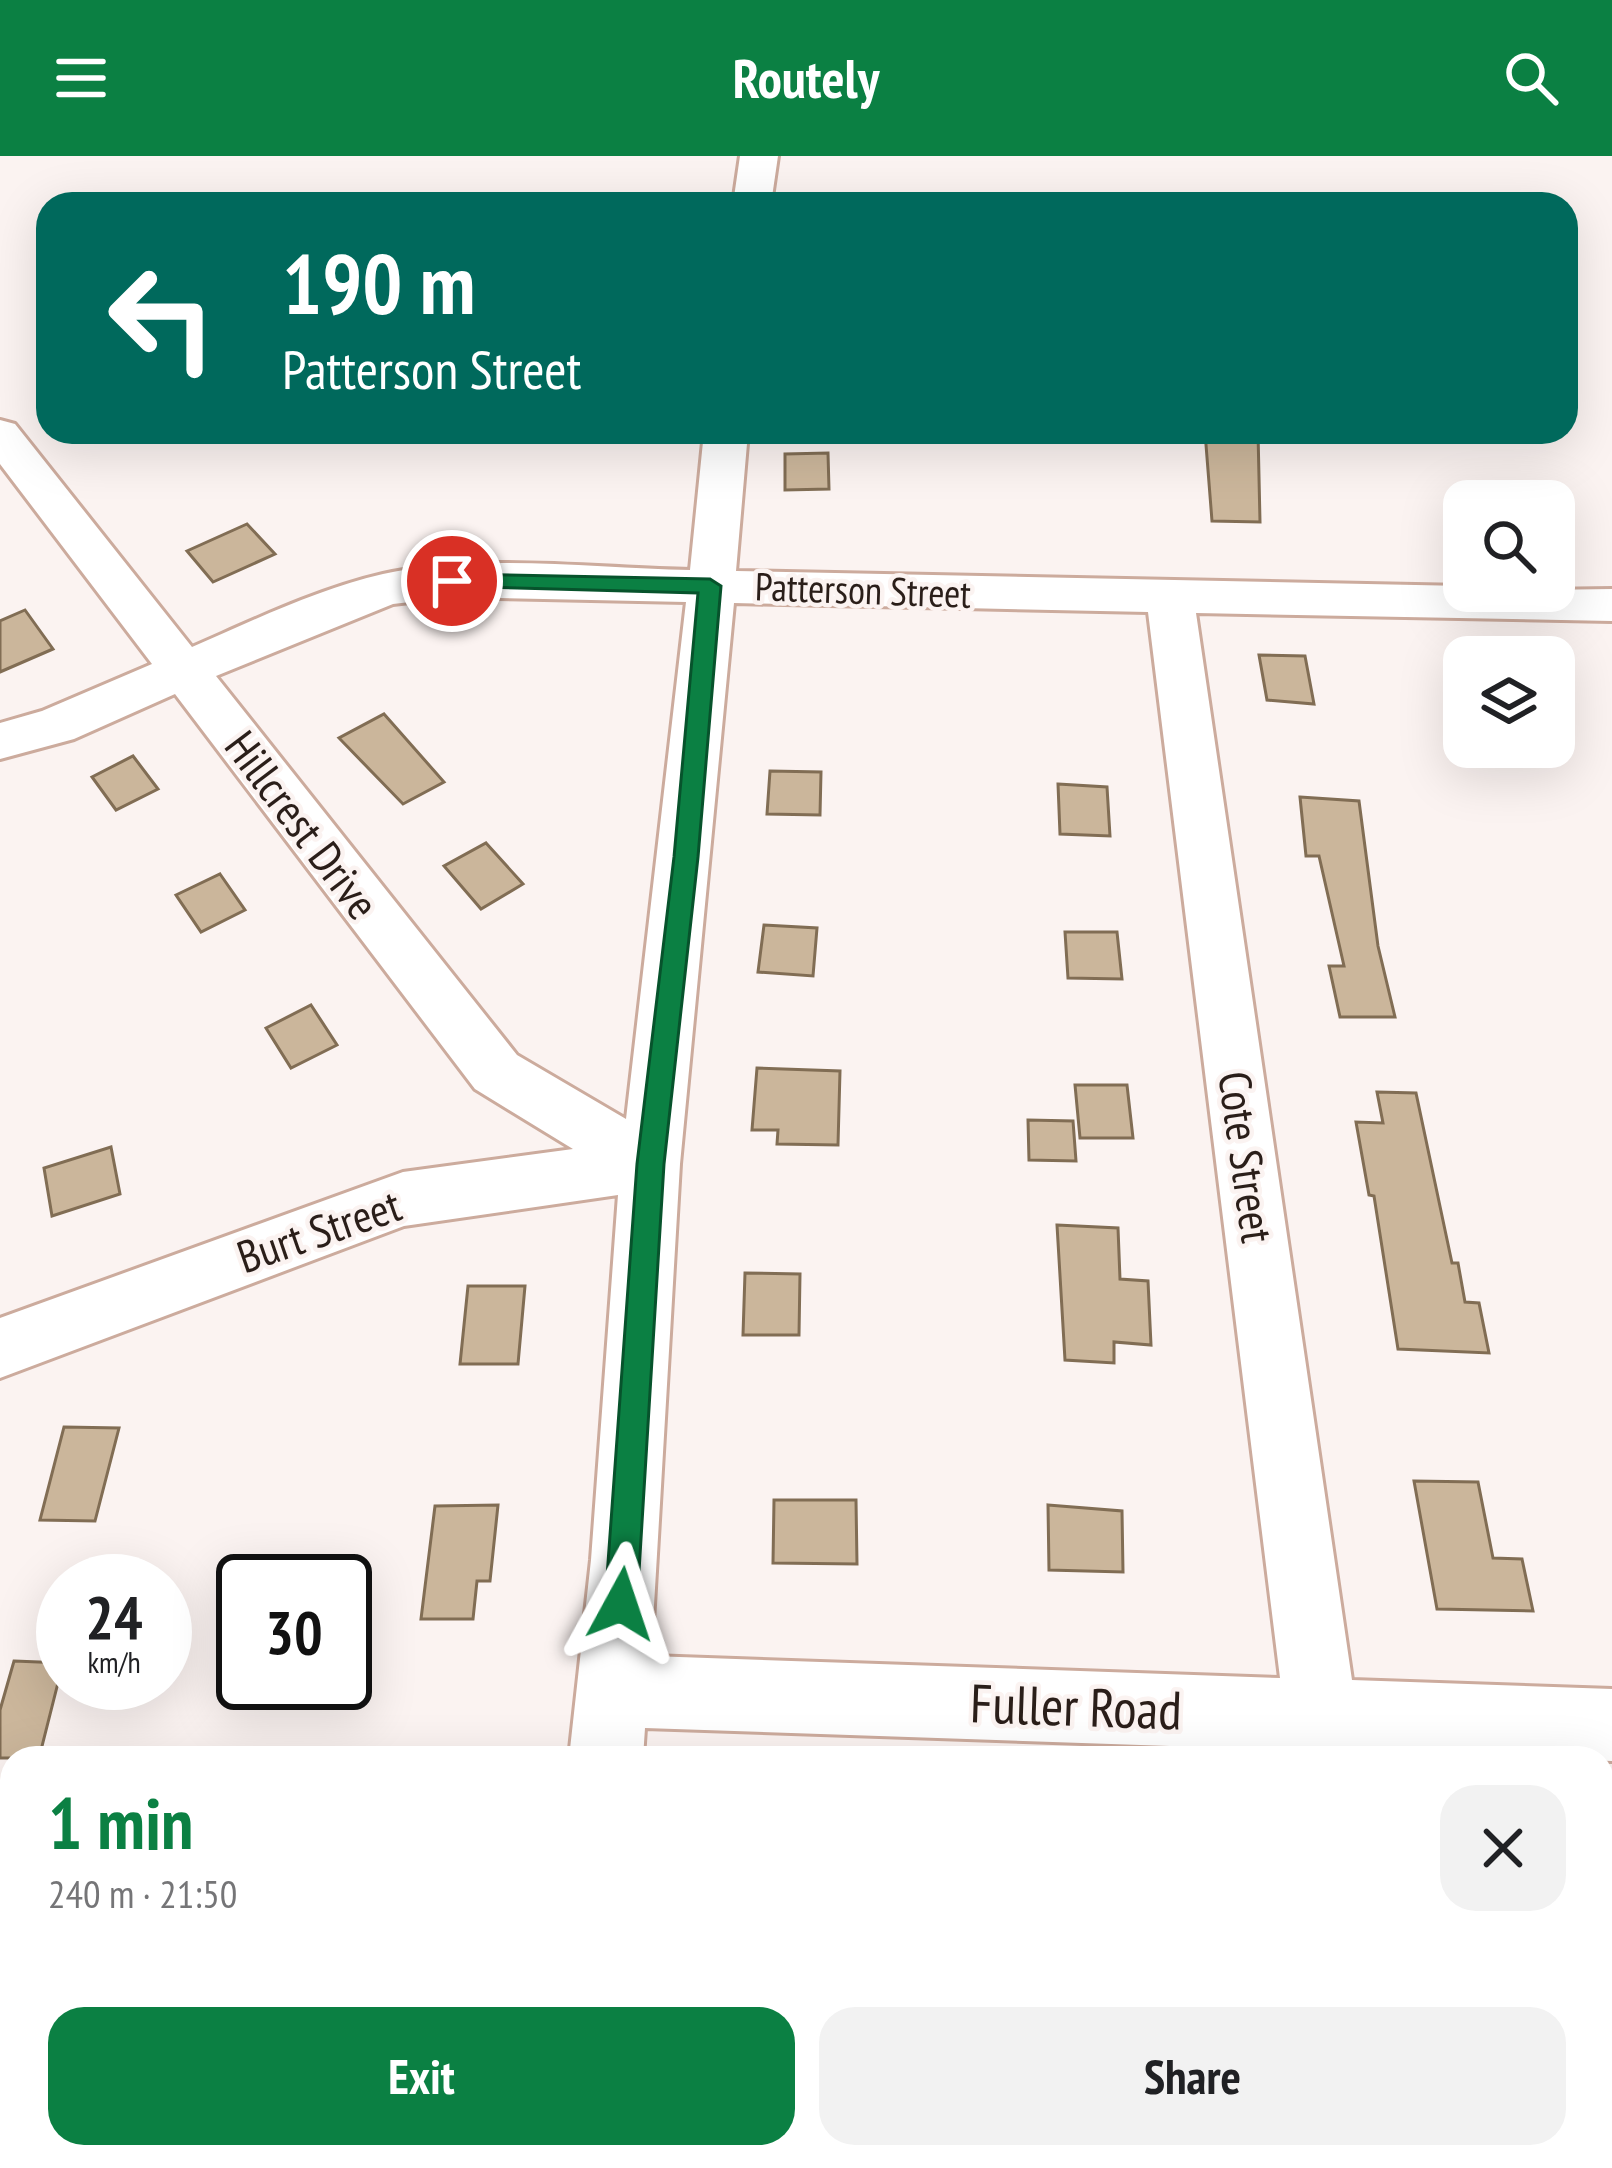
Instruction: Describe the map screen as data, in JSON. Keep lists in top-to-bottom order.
{
  "streets": {
    "street": [
      "Patterson Street",
      "Hillcrest Drive",
      "Cote Street",
      "Burt Street",
      "Fuller Road"
    ]
  },
  "crossings": [
    ["Patterson Street", "Hillcrest Drive"],
    ["Patterson Street", "Cote Street"],
    ["Hillcrest Drive", "Burt Street"],
    ["Cote Street", "Fuller Road"]
  ],
  "page": {
    "header": "Routely",
    "turn": ["190 m", "Patterson Street"],
    "speed": "24 km/h",
    "limit": "30",
    "heading": ["1 min", "240 m · 21:50"],
    "buttons": ["Exit", "Share"]
  }
}
